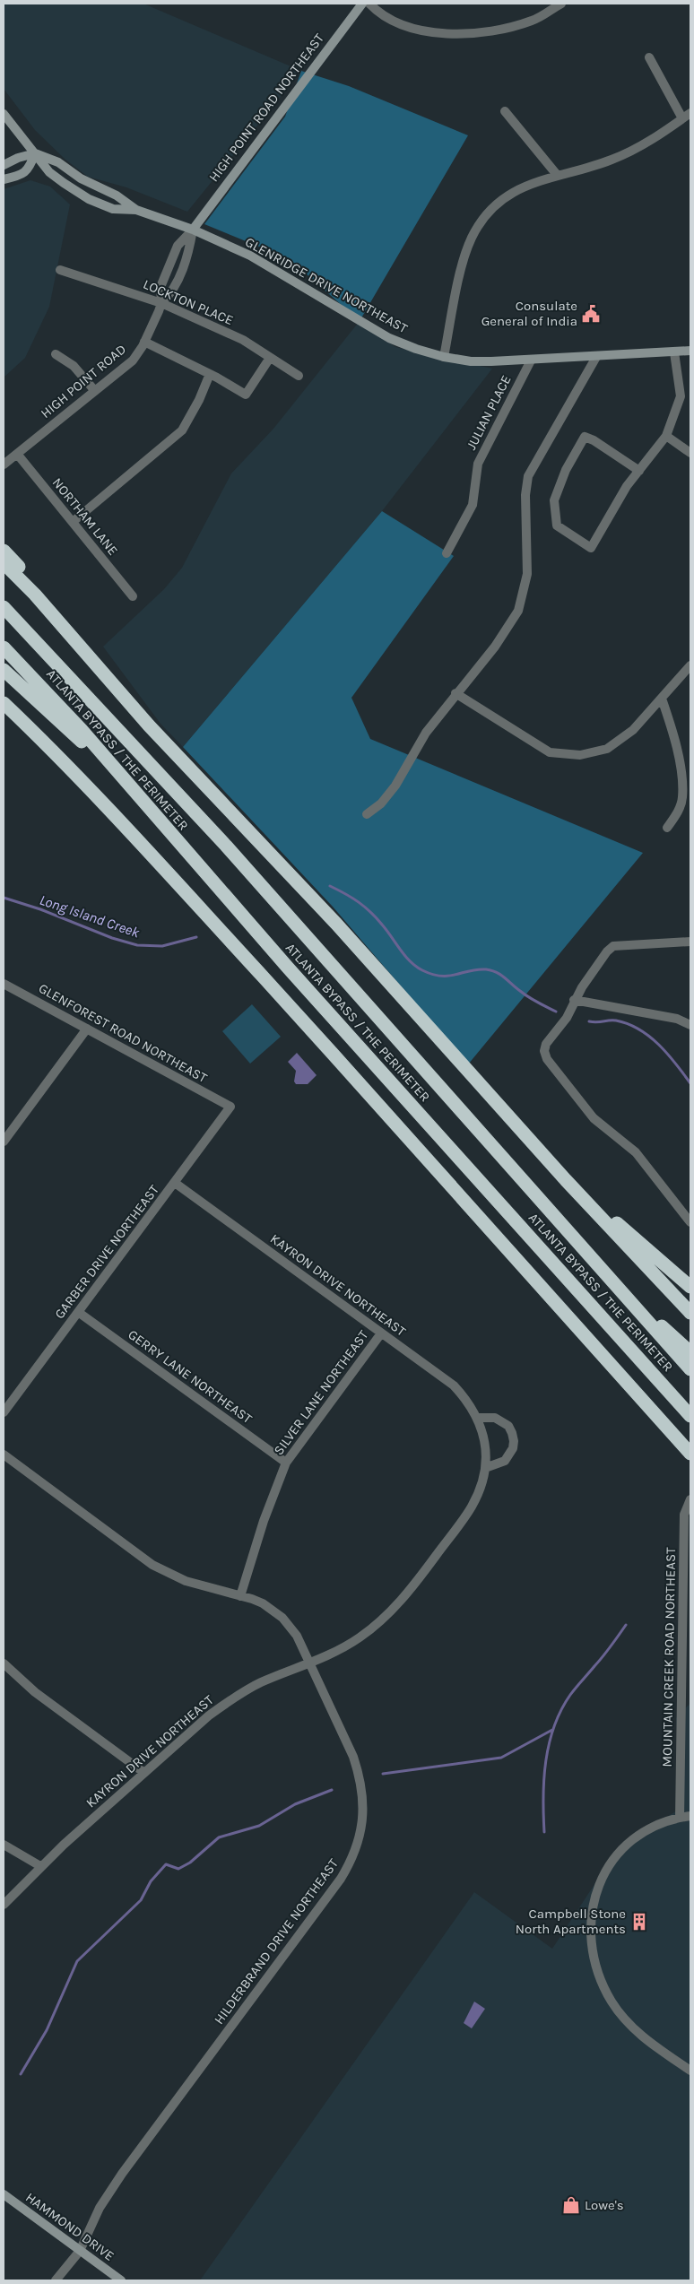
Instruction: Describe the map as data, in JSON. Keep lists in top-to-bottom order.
{
  "streets": {
    "highway": ["ATLANTA BYPASS / THE PERIMETER"],
    "main road": ["HIGH POINT ROAD NORTHEAST", "GLENRIDGE DRIVE NORTHEAST", "HAMMOND DRIVE"],
    "street": [
      "LOCKTON PLACE",
      "HIGH POINT ROAD",
      "JULIAN PLACE",
      "NORTHAM LANE",
      "GLENFOREST ROAD NORTHEAST",
      "GARBER DRIVE NORTHEAST",
      "KAYRON DRIVE NORTHEAST",
      "GERRY LANE NORTHEAST",
      "SILVER LANE NORTHEAST",
      "MOUNTAIN CREEK ROAD NORTHEAST",
      "HILDERBRAND DRIVE NORTHEAST"
    ]
  },
  "crossings": [
    ["HIGH POINT ROAD NORTHEAST", "GLENRIDGE DRIVE NORTHEAST"],
    ["HIGH POINT ROAD NORTHEAST", "HIGH POINT ROAD"],
    ["GLENRIDGE DRIVE NORTHEAST", "HIGH POINT ROAD"],
    ["GLENRIDGE DRIVE NORTHEAST", "JULIAN PLACE"],
    ["LOCKTON PLACE", "HIGH POINT ROAD"],
    ["HIGH POINT ROAD", "NORTHAM LANE"],
    ["GLENFOREST ROAD NORTHEAST", "GARBER DRIVE NORTHEAST"],
    ["GARBER DRIVE NORTHEAST", "KAYRON DRIVE NORTHEAST"],
    ["GARBER DRIVE NORTHEAST", "GERRY LANE NORTHEAST"],
    ["KAYRON DRIVE NORTHEAST", "SILVER LANE NORTHEAST"],
    ["KAYRON DRIVE NORTHEAST", "HILDERBRAND DRIVE NORTHEAST"],
    ["GERRY LANE NORTHEAST", "SILVER LANE NORTHEAST"],
    ["SILVER LANE NORTHEAST", "HILDERBRAND DRIVE NORTHEAST"],
    ["HILDERBRAND DRIVE NORTHEAST", "HAMMOND DRIVE"]
  ],
  "water": ["Long Island Creek"],
  "places": {
    "public building": ["Consulate General of India"],
    "building": ["Campbell Stone North Apartments"],
    "shop": ["Lowe's"]
  }
}
